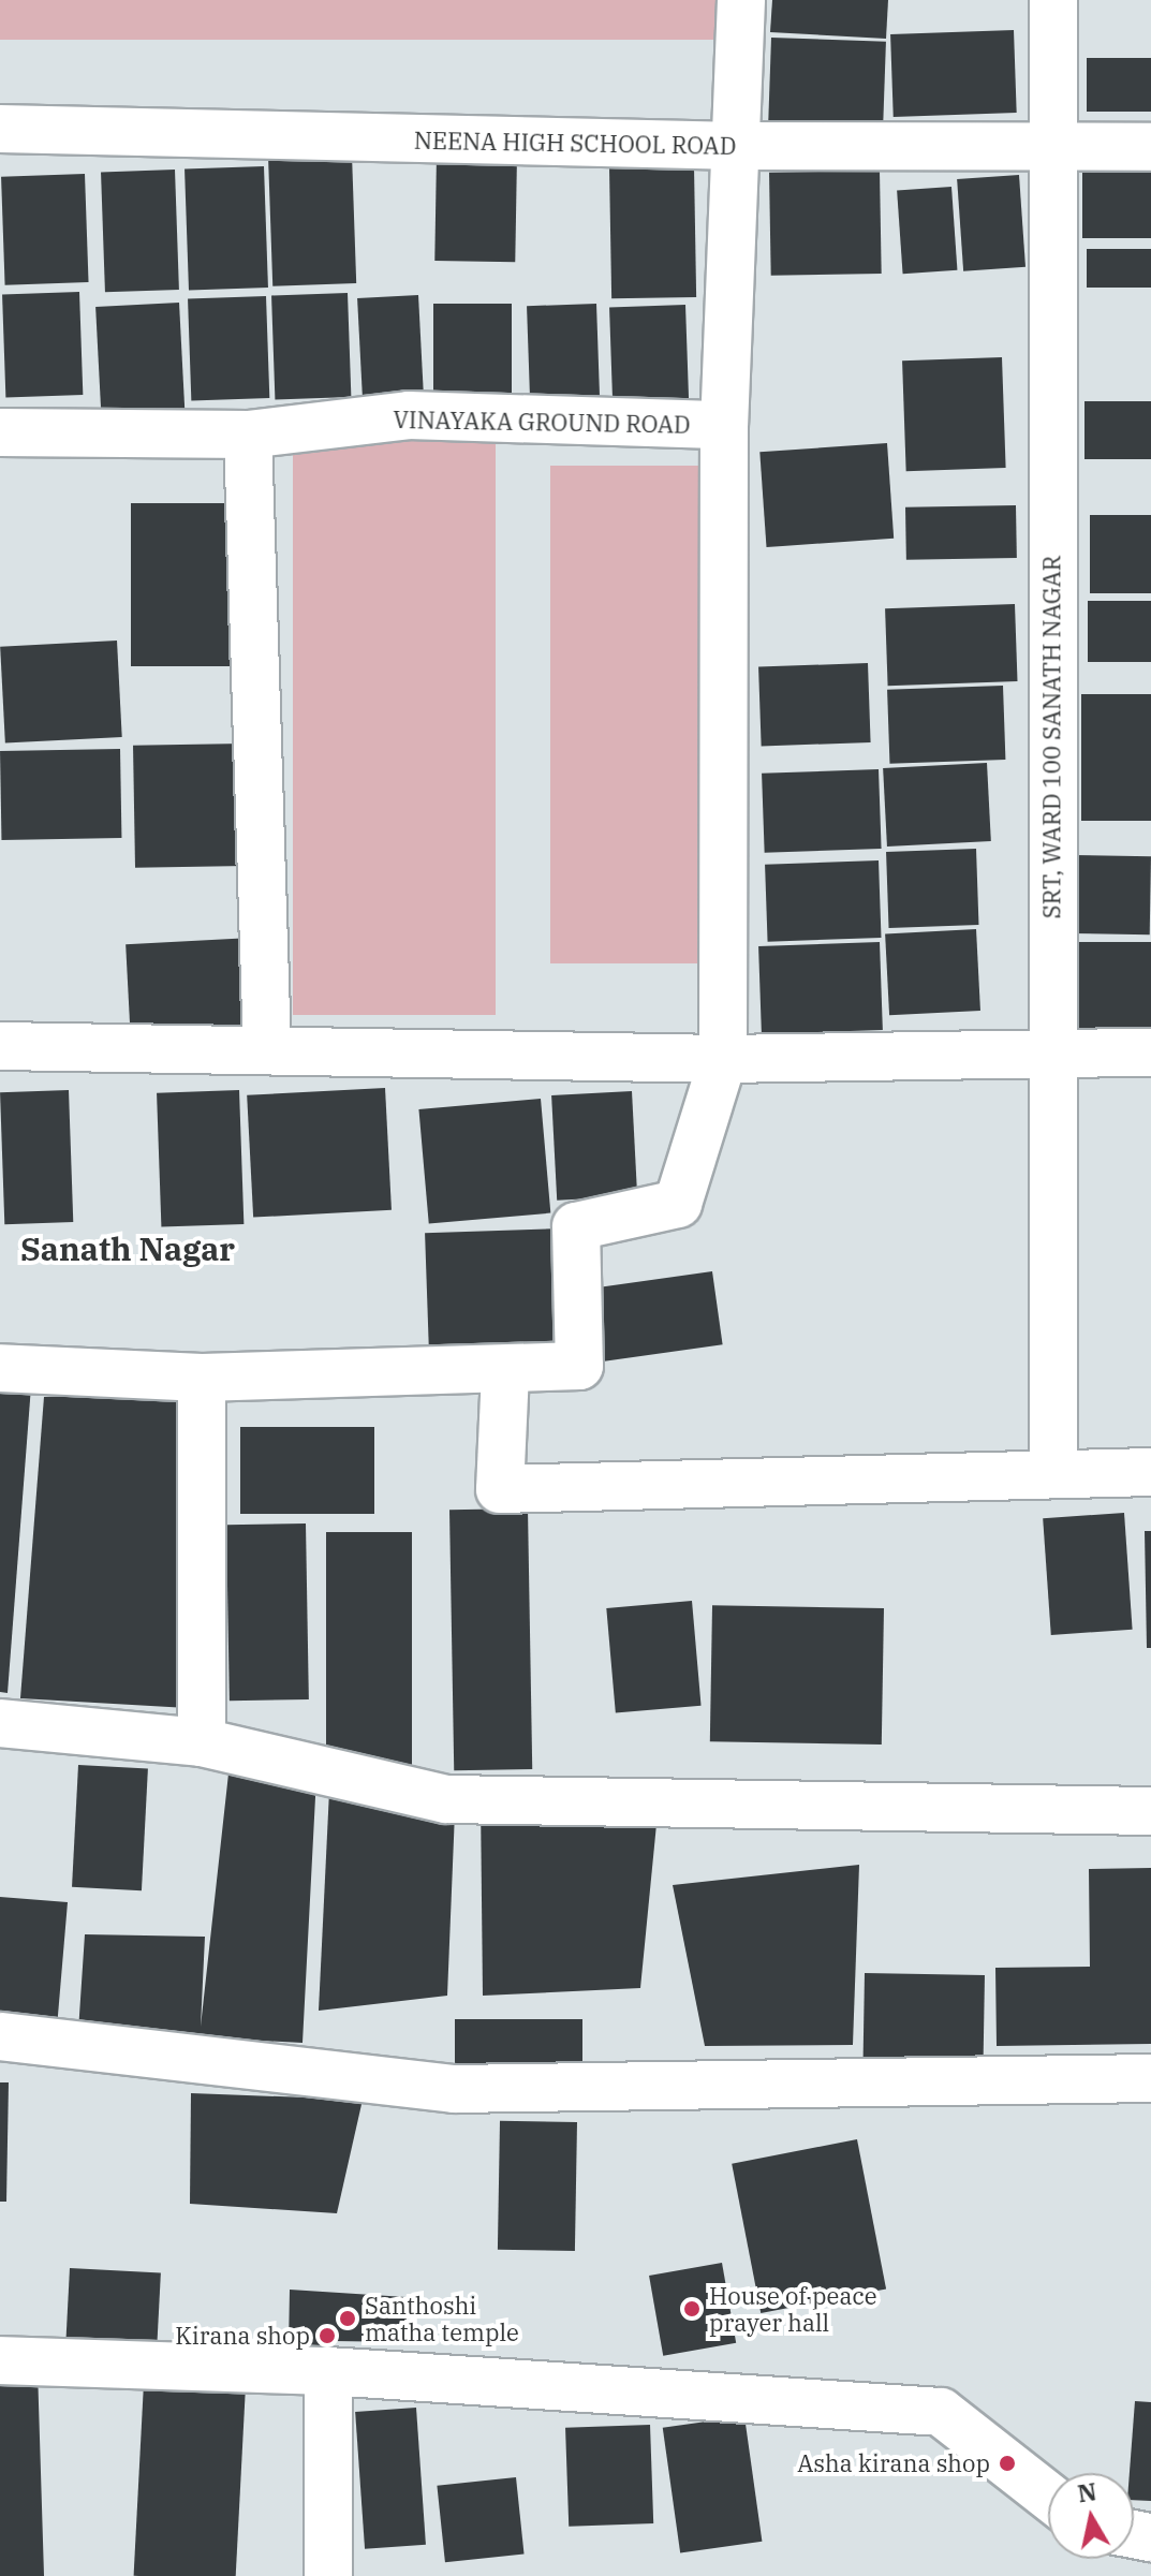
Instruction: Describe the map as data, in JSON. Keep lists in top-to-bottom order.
{
  "streets": {
    "street": ["NEENA HIGH SCHOOL ROAD", "VINAYAKA GROUND ROAD", "SRT, WARD 100 SANATH NAGAR"]
  },
  "crossings": [
    ["NEENA HIGH SCHOOL ROAD", "SRT, WARD 100 SANATH NAGAR"]
  ],
  "districts": ["Sanath Nagar"],
  "places": [
    "House of peace prayer hall",
    "Santhoshi matha temple",
    "Kirana shop",
    "Asha kirana shop"
  ],
  "north": "top"
}
